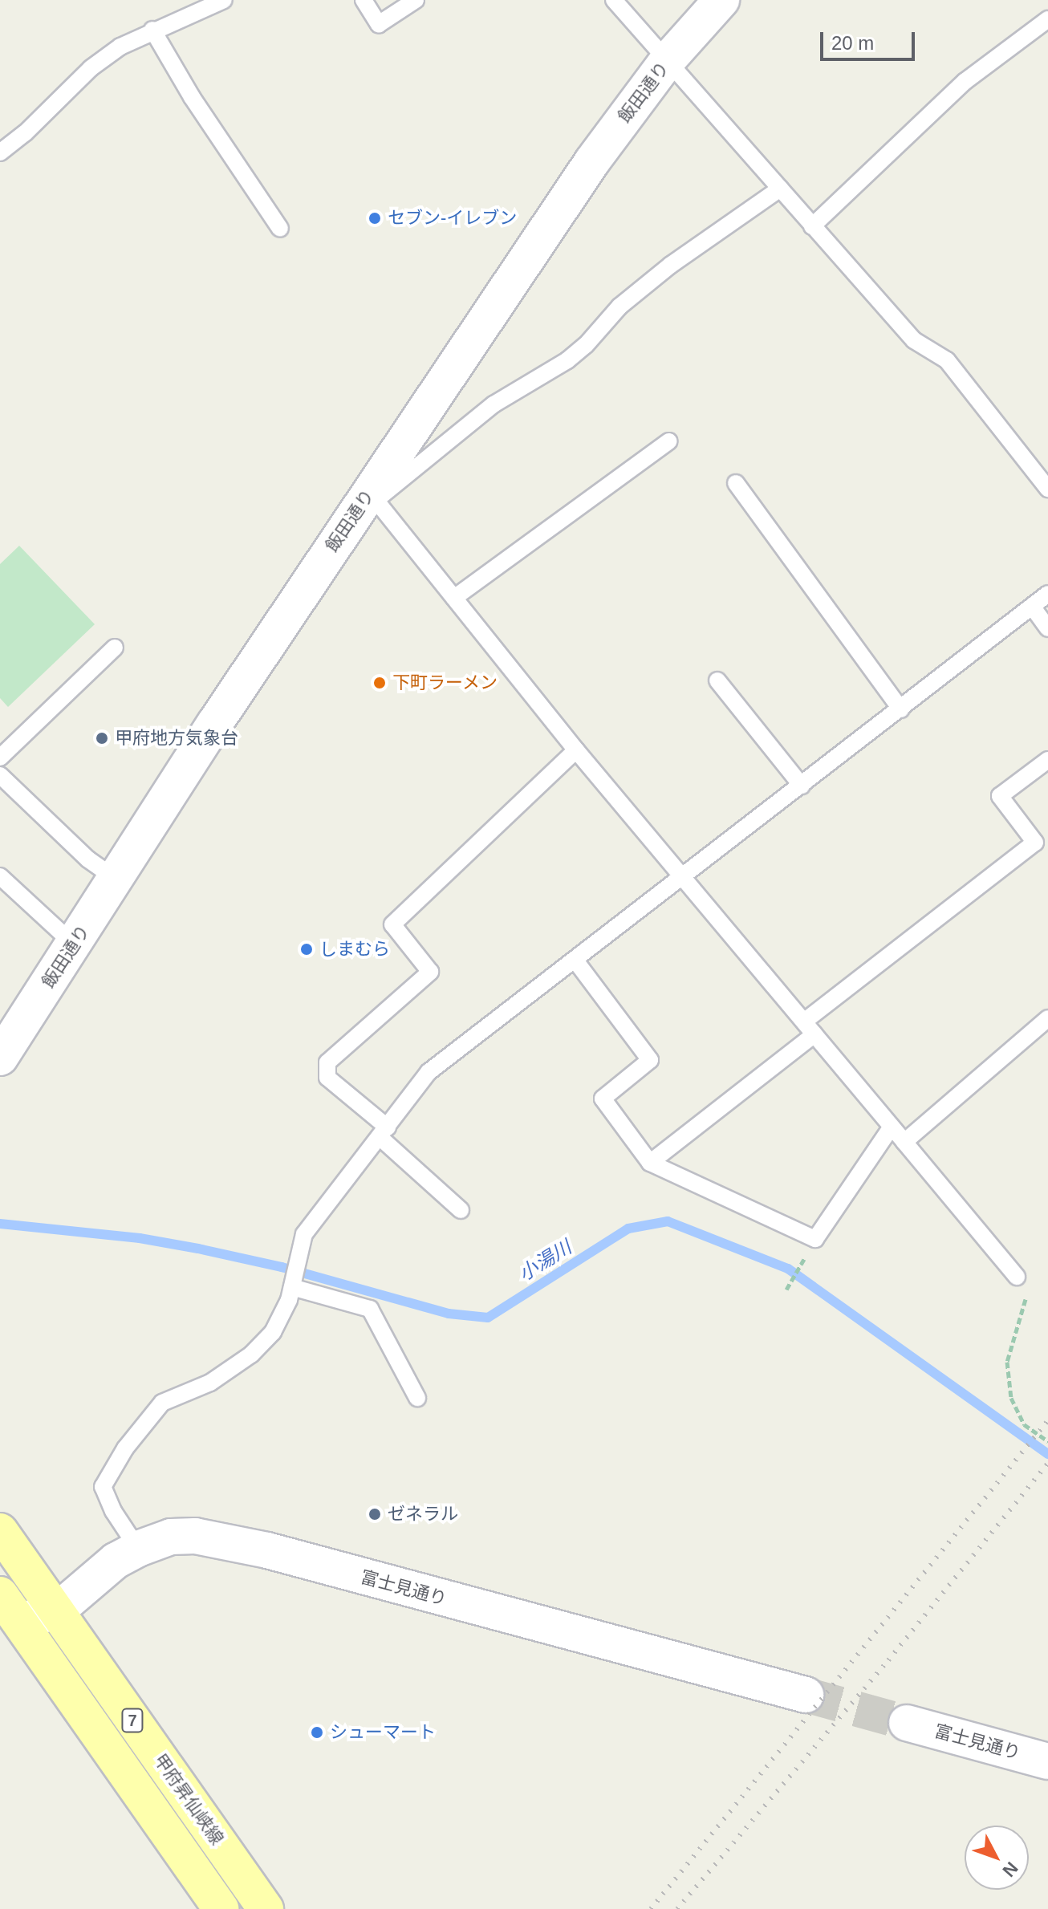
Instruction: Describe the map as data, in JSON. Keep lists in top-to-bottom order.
{
  "streets": {
    "main road": [
      "飯田通り",
      "富士見通り",
      "7",
      "甲府昇仙峡線"
    ]
  },
  "crossings": [
    ["富士見通り", "甲府昇仙峡線"]
  ],
  "water": ["小湯川"],
  "places": [
    "セブン-イレブン",
    "下町ラーメン",
    "甲府地方気象台",
    "しまむら",
    "ゼネラル",
    "シューマート"
  ],
  "scale_bar": "20 m",
  "north": "bottom right"
}
